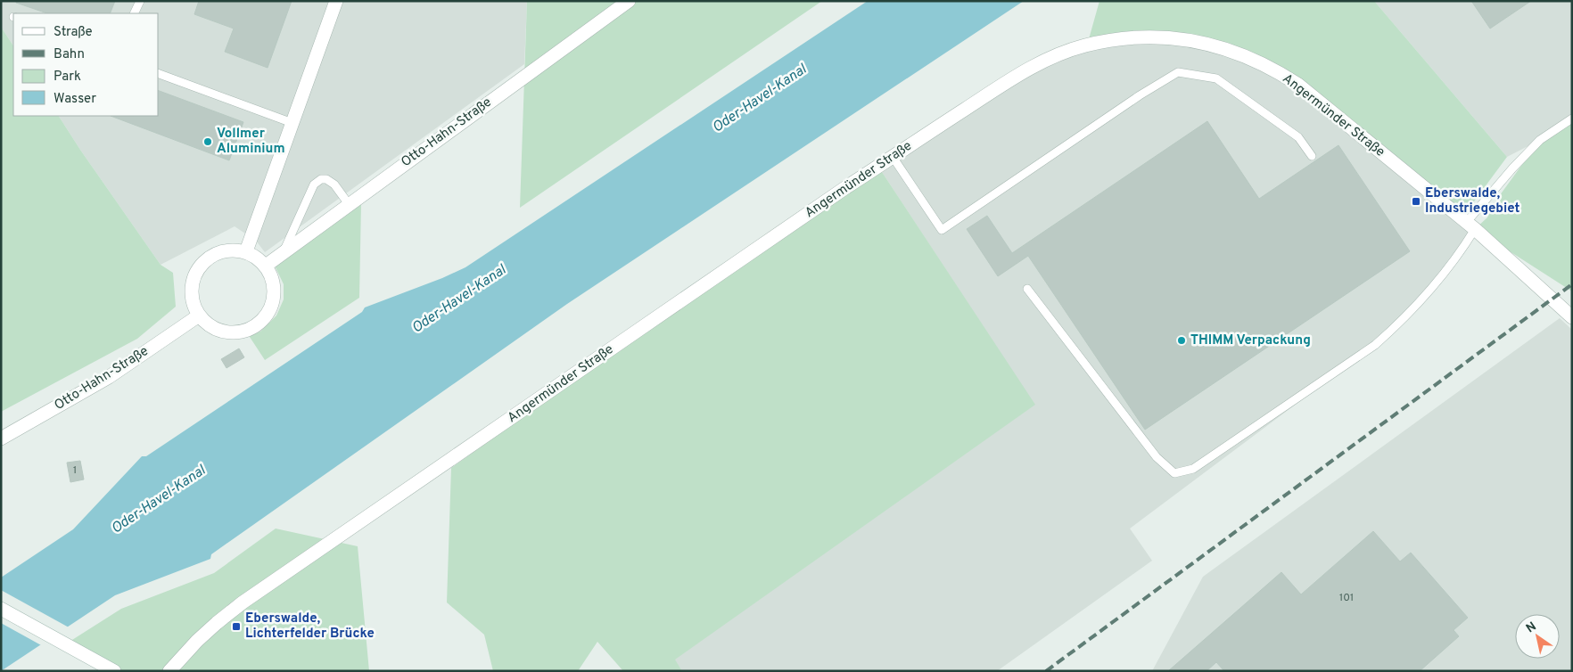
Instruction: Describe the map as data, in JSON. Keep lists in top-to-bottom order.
{
  "streets": {
    "street": ["Angermünder Straße", "Otto-Hahn-Straße"]
  },
  "water": ["Oder-Havel-Kanal"],
  "places": {
    "other": ["Vollmer Aluminium", "THIMM Verpackung"],
    "transit": ["Eberswalde, Industriegebiet", "Eberswalde, Lichterfelder Brücke"]
  },
  "house_numbers": ["1", "101"],
  "legend": [
    "Straße",
    "Bahn",
    "Park",
    "Wasser"
  ],
  "north": "top left"
}
